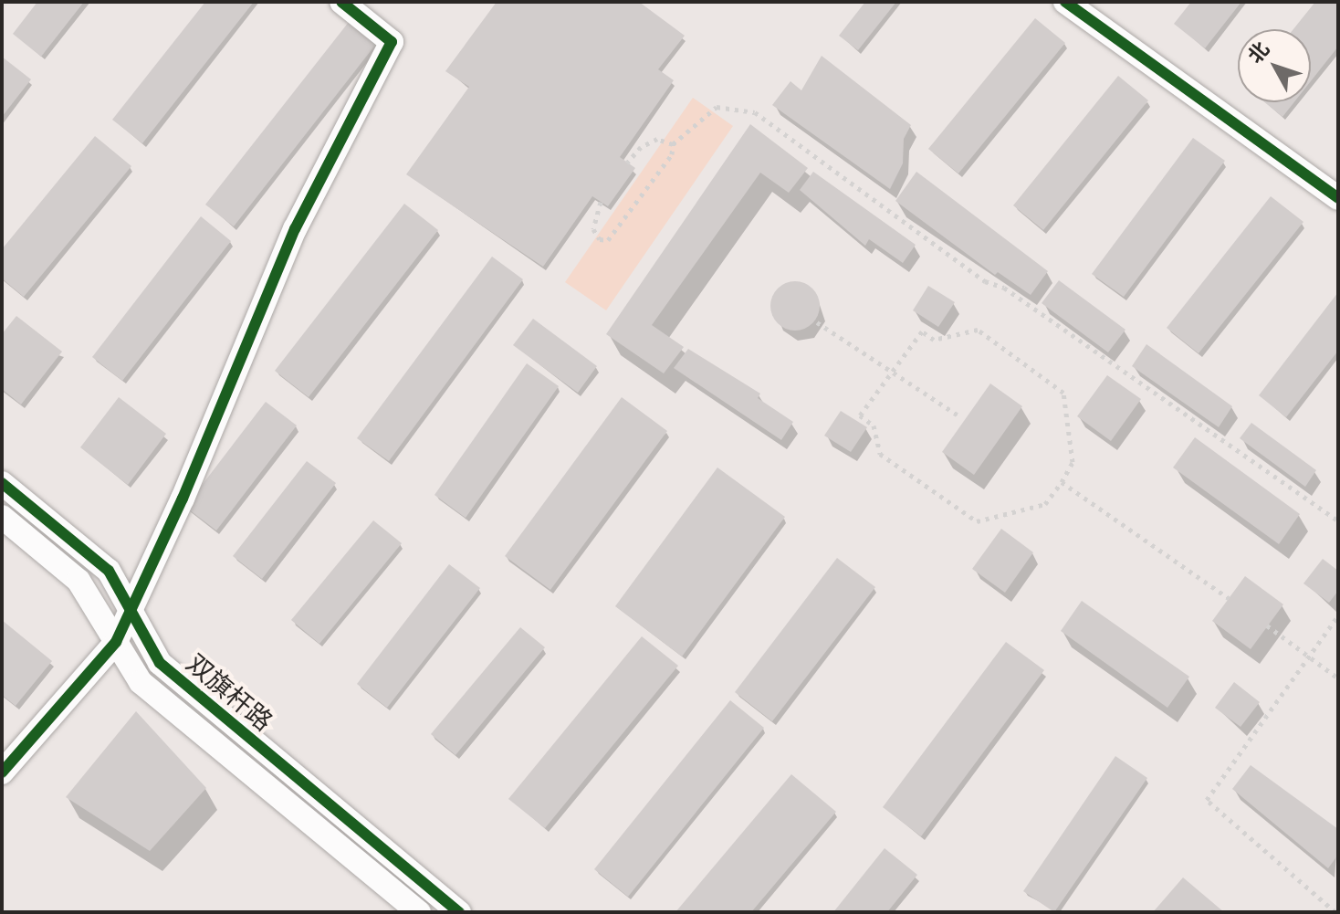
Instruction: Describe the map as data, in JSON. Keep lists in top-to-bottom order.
{
  "streets": {
    "street": ["双旗杆路"]
  },
  "north": "top left"
}
